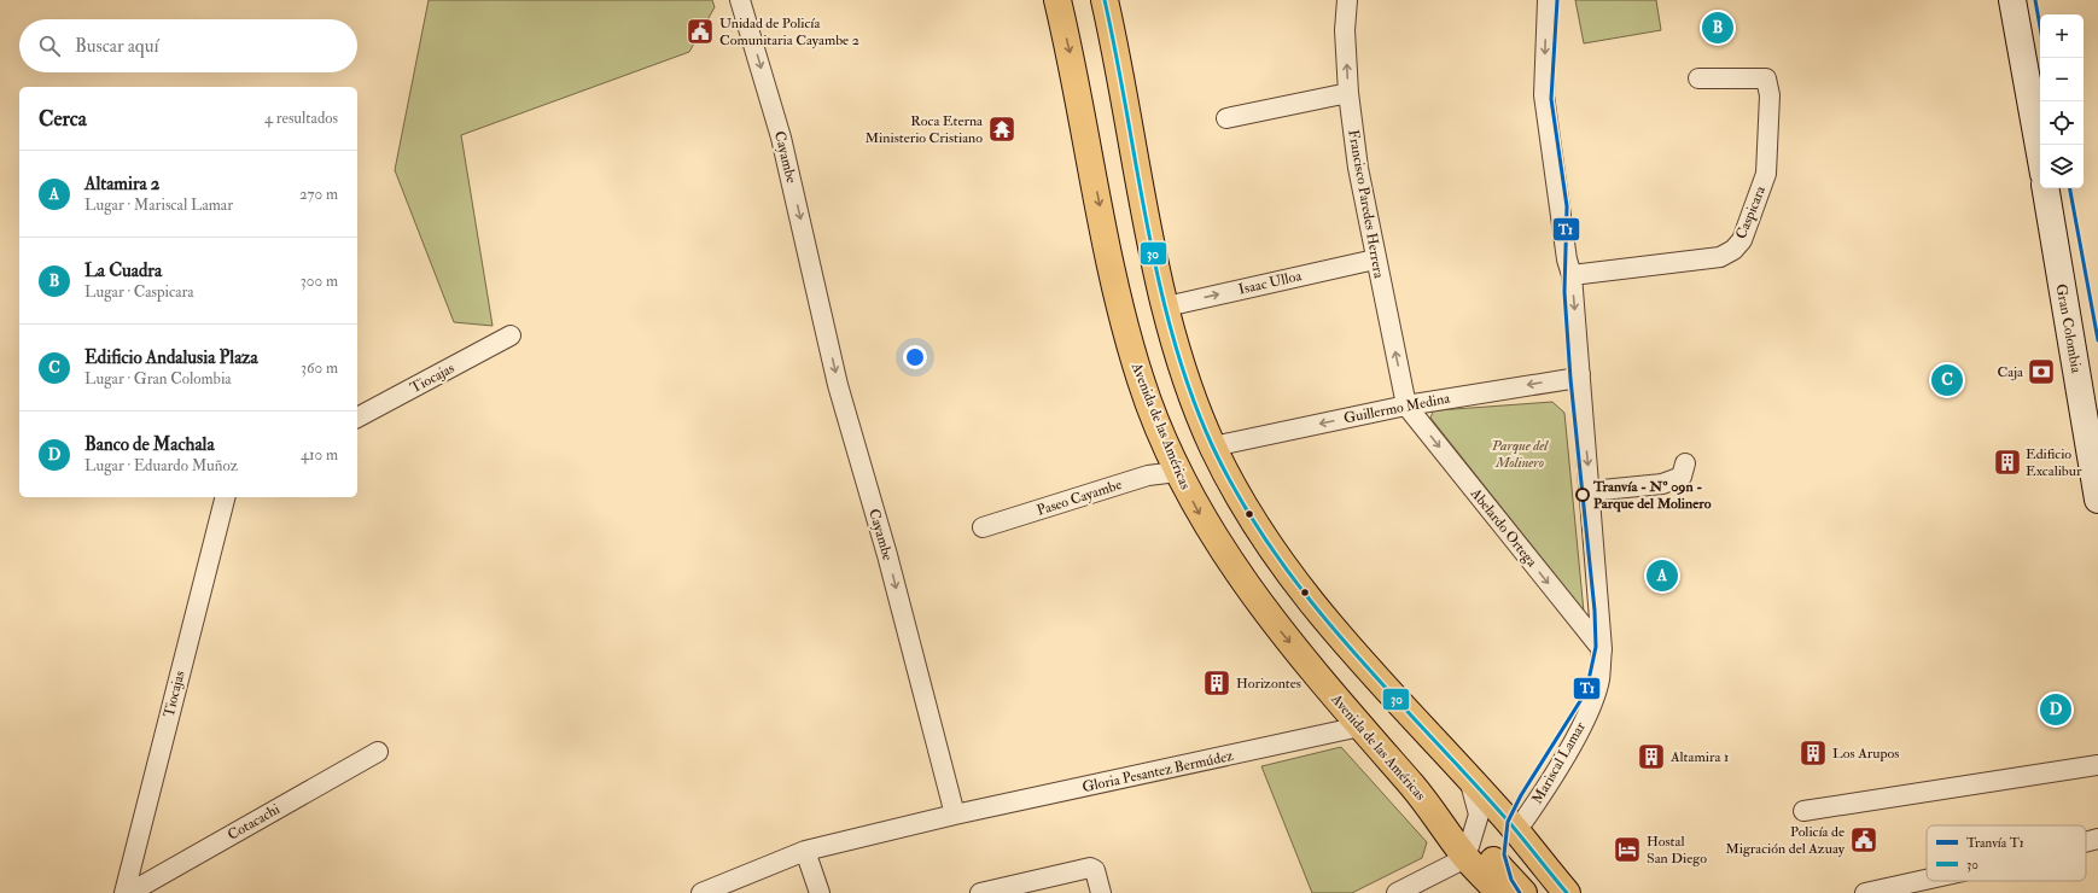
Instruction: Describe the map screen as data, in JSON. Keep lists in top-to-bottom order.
{
  "streets": {
    "main road": ["Gran Colombia", "Avenida de las Américas"],
    "street": [
      "Cayambe",
      "Francisco Paredes Herrera",
      "Caspicara",
      "Isaac Ulloa",
      "Tiocajas",
      "Guillermo Medina",
      "Paseo Cayambe",
      "Abelardo Ortega",
      "Mariscal Lamar",
      "Gloria Pesantez Bermúdez",
      "Cotacachi"
    ]
  },
  "crossings": [
    ["Cayambe", "Gloria Pesantez Bermúdez"],
    ["Francisco Paredes Herrera", "Isaac Ulloa"],
    ["Francisco Paredes Herrera", "Guillermo Medina"],
    ["Francisco Paredes Herrera", "Abelardo Ortega"],
    ["Caspicara", "Mariscal Lamar"],
    ["Guillermo Medina", "Abelardo Ortega"],
    ["Guillermo Medina", "Mariscal Lamar"],
    ["Avenida de las Américas", "Paseo Cayambe"],
    ["Avenida de las Américas", "Gloria Pesantez Bermúdez"],
    ["Abelardo Ortega", "Mariscal Lamar"]
  ],
  "one_way": [
    "Cayambe",
    "Francisco Paredes Herrera",
    "Guillermo Medina",
    "Abelardo Ortega",
    "Mariscal Lamar"
  ],
  "parks": ["Parque del Molinero"],
  "places": {
    "public building": ["Unidad de Policía Comunitaria Cayambe 2", "Policía de Migración del Azuay"],
    "temple": ["Roca Eterna Ministerio Cristiano"],
    "bank": ["Caja"],
    "building": [
      "Edificio Excalibur",
      "Horizontes",
      "Los Arupos",
      "Altamira 1"
    ],
    "other": ["Tranvía - Nº 09n - Parque del Molinero"],
    "hotel": ["Hostal San Diego"]
  },
  "lines": ["tram line T1", "transit line 30"],
  "legend": ["Tranvía T1", "30"],
  "page": {
    "pins": [
      "B",
      "C",
      "A",
      "D"
    ],
    "map_buttons": ["+", "−"],
    "search": "Buscar aquí",
    "heading": ["Cerca", "4 resultados"],
    "list": [
      {
        "mark": "A",
        "name": "Altamira 2",
        "note": "Lugar · Mariscal Lamar",
        "value": "270 m"
      },
      {
        "mark": "B",
        "name": "La Cuadra",
        "note": "Lugar · Caspicara",
        "value": "300 m"
      },
      {
        "mark": "C",
        "name": "Edificio Andalusia Plaza",
        "note": "Lugar · Gran Colombia",
        "value": "360 m"
      },
      {
        "mark": "D",
        "name": "Banco de Machala",
        "note": "Lugar · Eduardo Muñoz",
        "value": "410 m"
      }
    ]
  }
}
